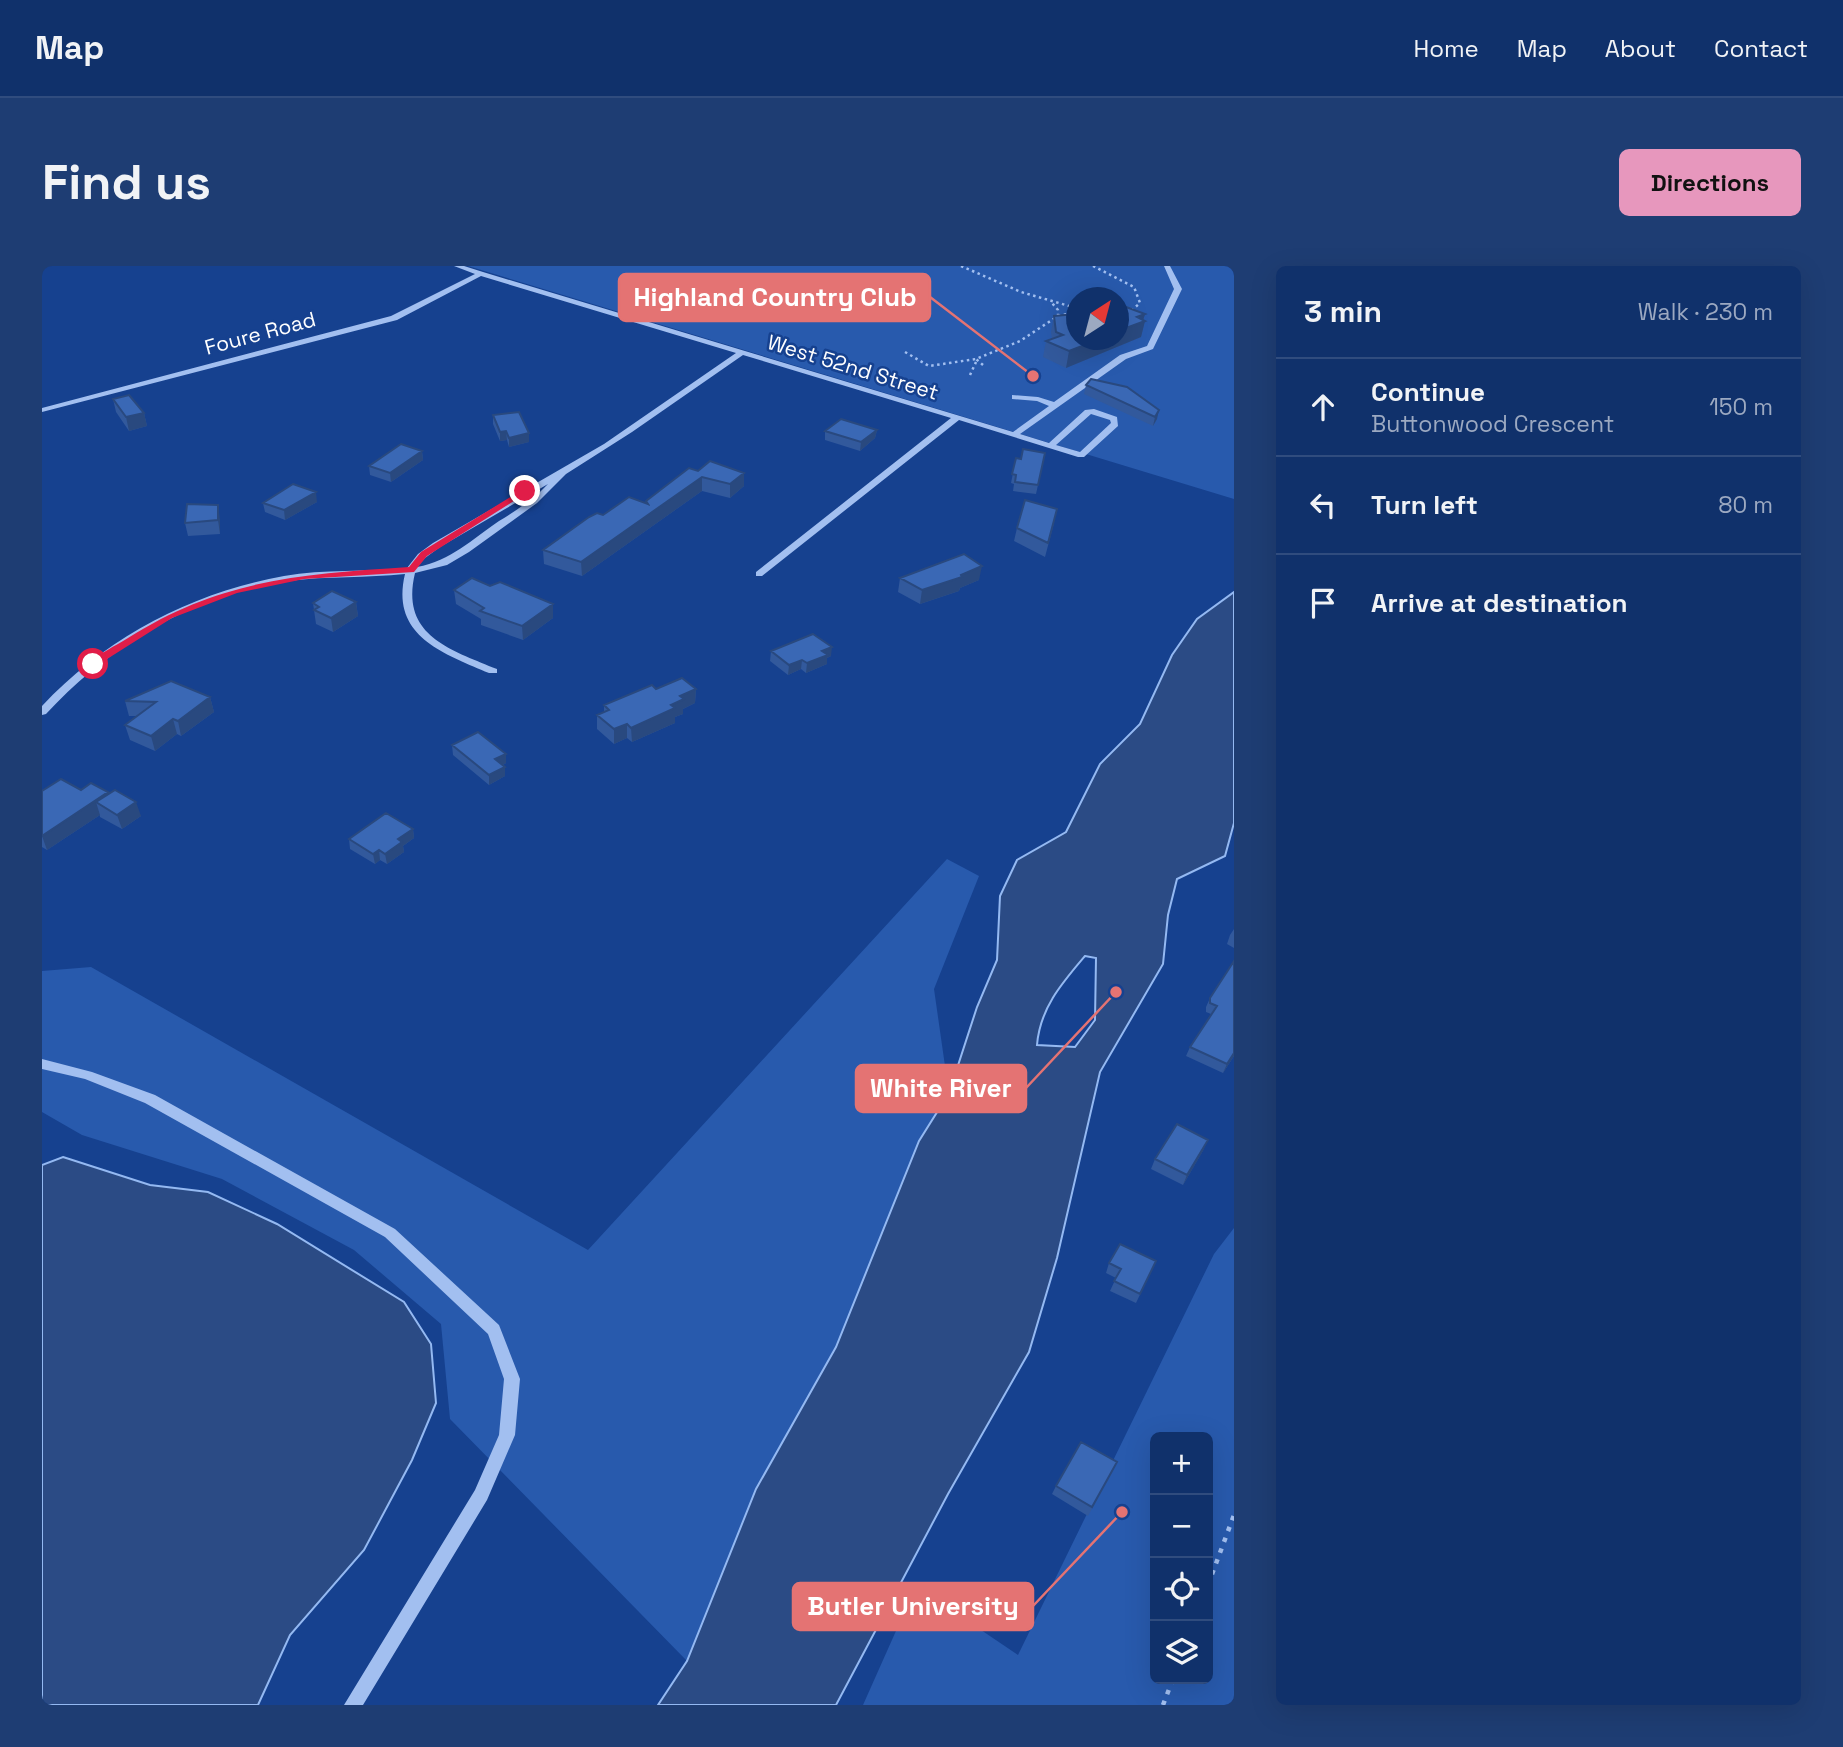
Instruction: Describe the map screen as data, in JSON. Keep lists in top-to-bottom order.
{
  "streets": {
    "street": ["Foure Road", "West 52nd Street"]
  },
  "crossings": [
    ["Foure Road", "West 52nd Street"]
  ],
  "places": ["Highland Country Club", "White River", "Butler University"],
  "north": "top right",
  "page": {
    "header": "Map",
    "nav": [
      "Home",
      "Map",
      "About",
      "Contact"
    ],
    "buttons": "Directions",
    "title": "Find us",
    "heading": ["3 min", "Walk · 230 m"],
    "list": [
      ["Continue", "Buttonwood Crescent", "150 m"],
      ["Turn left", "80 m"],
      "Arrive at destination"
    ],
    "map_buttons": ["+", "−"]
  }
}
